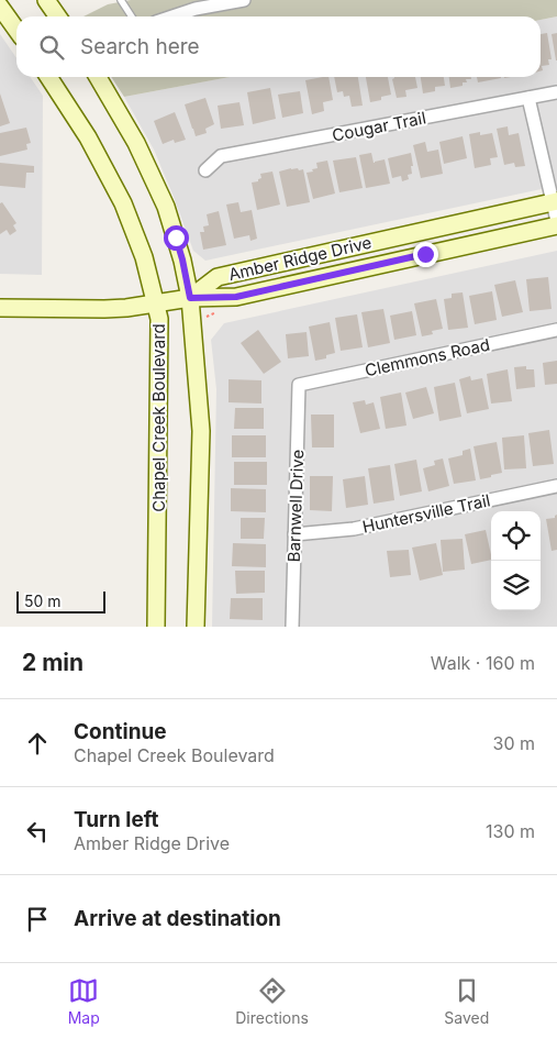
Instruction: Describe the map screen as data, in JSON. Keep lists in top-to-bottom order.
{
  "streets": {
    "main road": ["Amber Ridge Drive", "Chapel Creek Boulevard"],
    "street": [
      "Cougar Trail",
      "Clemmons Road",
      "Barnwell Drive",
      "Huntersville Trail"
    ]
  },
  "crossings": [
    ["Amber Ridge Drive", "Chapel Creek Boulevard"],
    ["Clemmons Road", "Barnwell Drive"],
    ["Barnwell Drive", "Huntersville Trail"]
  ],
  "scale_bar": "50 m",
  "page": {
    "search": "Search here",
    "scale": "50 m",
    "heading": ["2 min", "Walk · 160 m"],
    "list": [
      ["Continue", "Chapel Creek Boulevard", "30 m"],
      ["Turn left", "Amber Ridge Drive", "130 m"],
      "Arrive at destination"
    ],
    "nav": ["Map", "Directions", "Saved"]
  }
}
